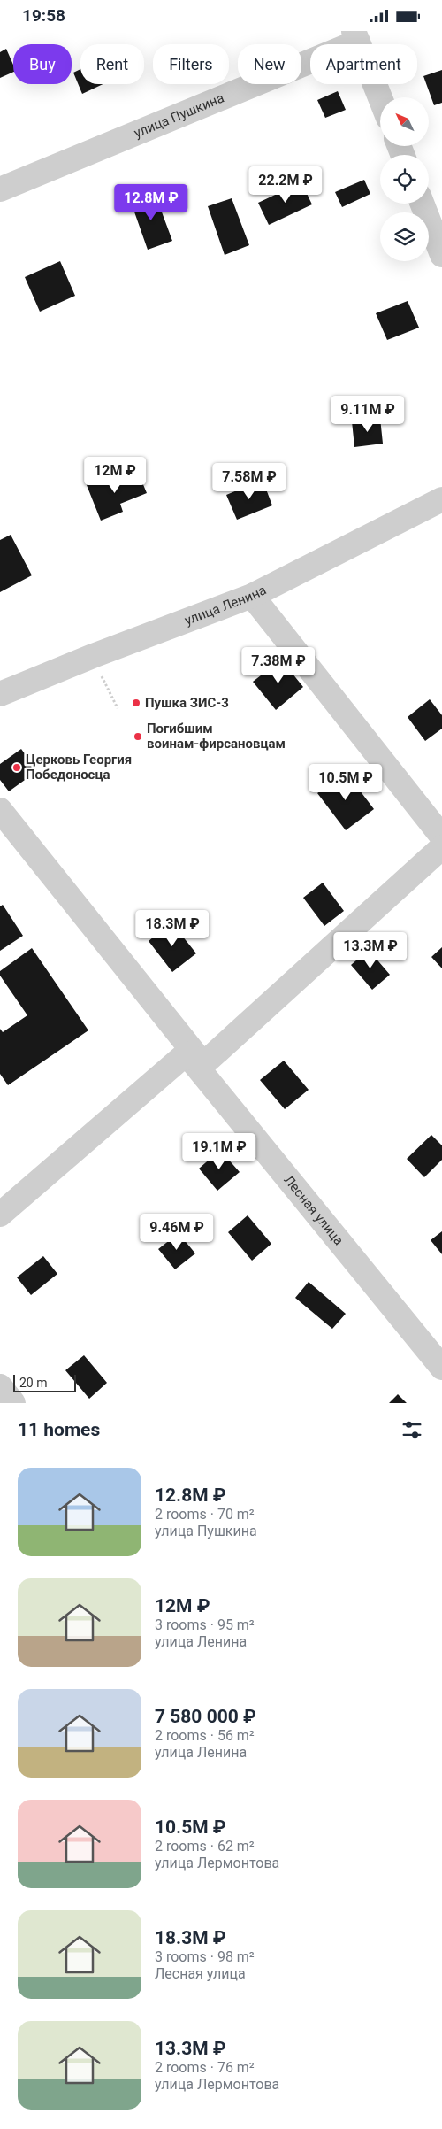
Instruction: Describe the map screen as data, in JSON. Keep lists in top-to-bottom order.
{
  "streets": {
    "street": ["улица Пушкина", "улица Ленина", "Лесная улица"]
  },
  "places": ["Пушка ЗИС-3", "Погибшим воинам-фирсановцам", "Церковь Георгия Победоносца"],
  "scale_bar": "20 m",
  "north": "top left",
  "page": {
    "status": "19:58",
    "chip": [
      "Buy",
      "Rent",
      "Filters",
      "New",
      "Apartment"
    ],
    "price": [
      "22.2M ₽",
      "12.8M ₽",
      "9.11M ₽",
      "12M ₽",
      "7.58M ₽",
      "7.38M ₽",
      "10.5M ₽",
      "18.3M ₽",
      "13.3M ₽",
      "19.1M ₽",
      "9.46M ₽"
    ],
    "scale": "20 m",
    "heading": "11 homes",
    "list": [
      {
        "name": "12.8M ₽",
        "note": "2 rooms · 70 m² · улица Пушкина"
      },
      {
        "name": "12M ₽",
        "note": "3 rooms · 95 m² · улица Ленина"
      },
      {
        "name": "7 580 000 ₽",
        "note": "2 rooms · 56 m² · улица Ленина"
      },
      {
        "name": "10.5M ₽",
        "note": "2 rooms · 62 m² · улица Лермонтова"
      },
      {
        "name": "18.3M ₽",
        "note": "3 rooms · 98 m² · Лесная улица"
      },
      {
        "name": "13.3M ₽",
        "note": "2 rooms · 76 m² · улица Лермонтова"
      }
    ]
  }
}
